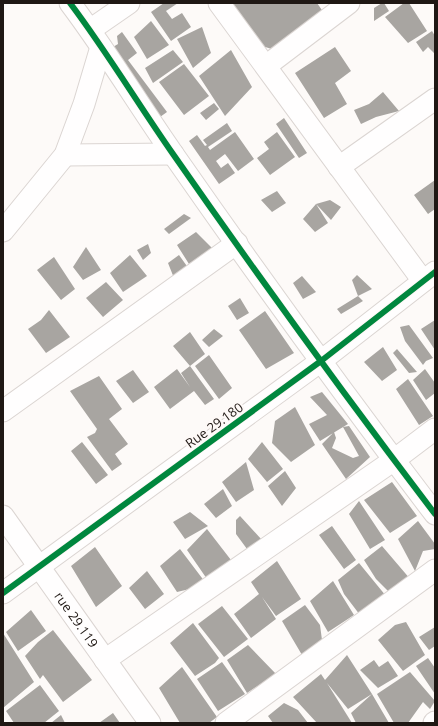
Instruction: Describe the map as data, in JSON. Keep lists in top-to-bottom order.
{
  "streets": {
    "street": ["Rue 29.180", "rue 29.119"]
  },
  "crossings": [
    ["Rue 29.180", "rue 29.119"]
  ]
}
